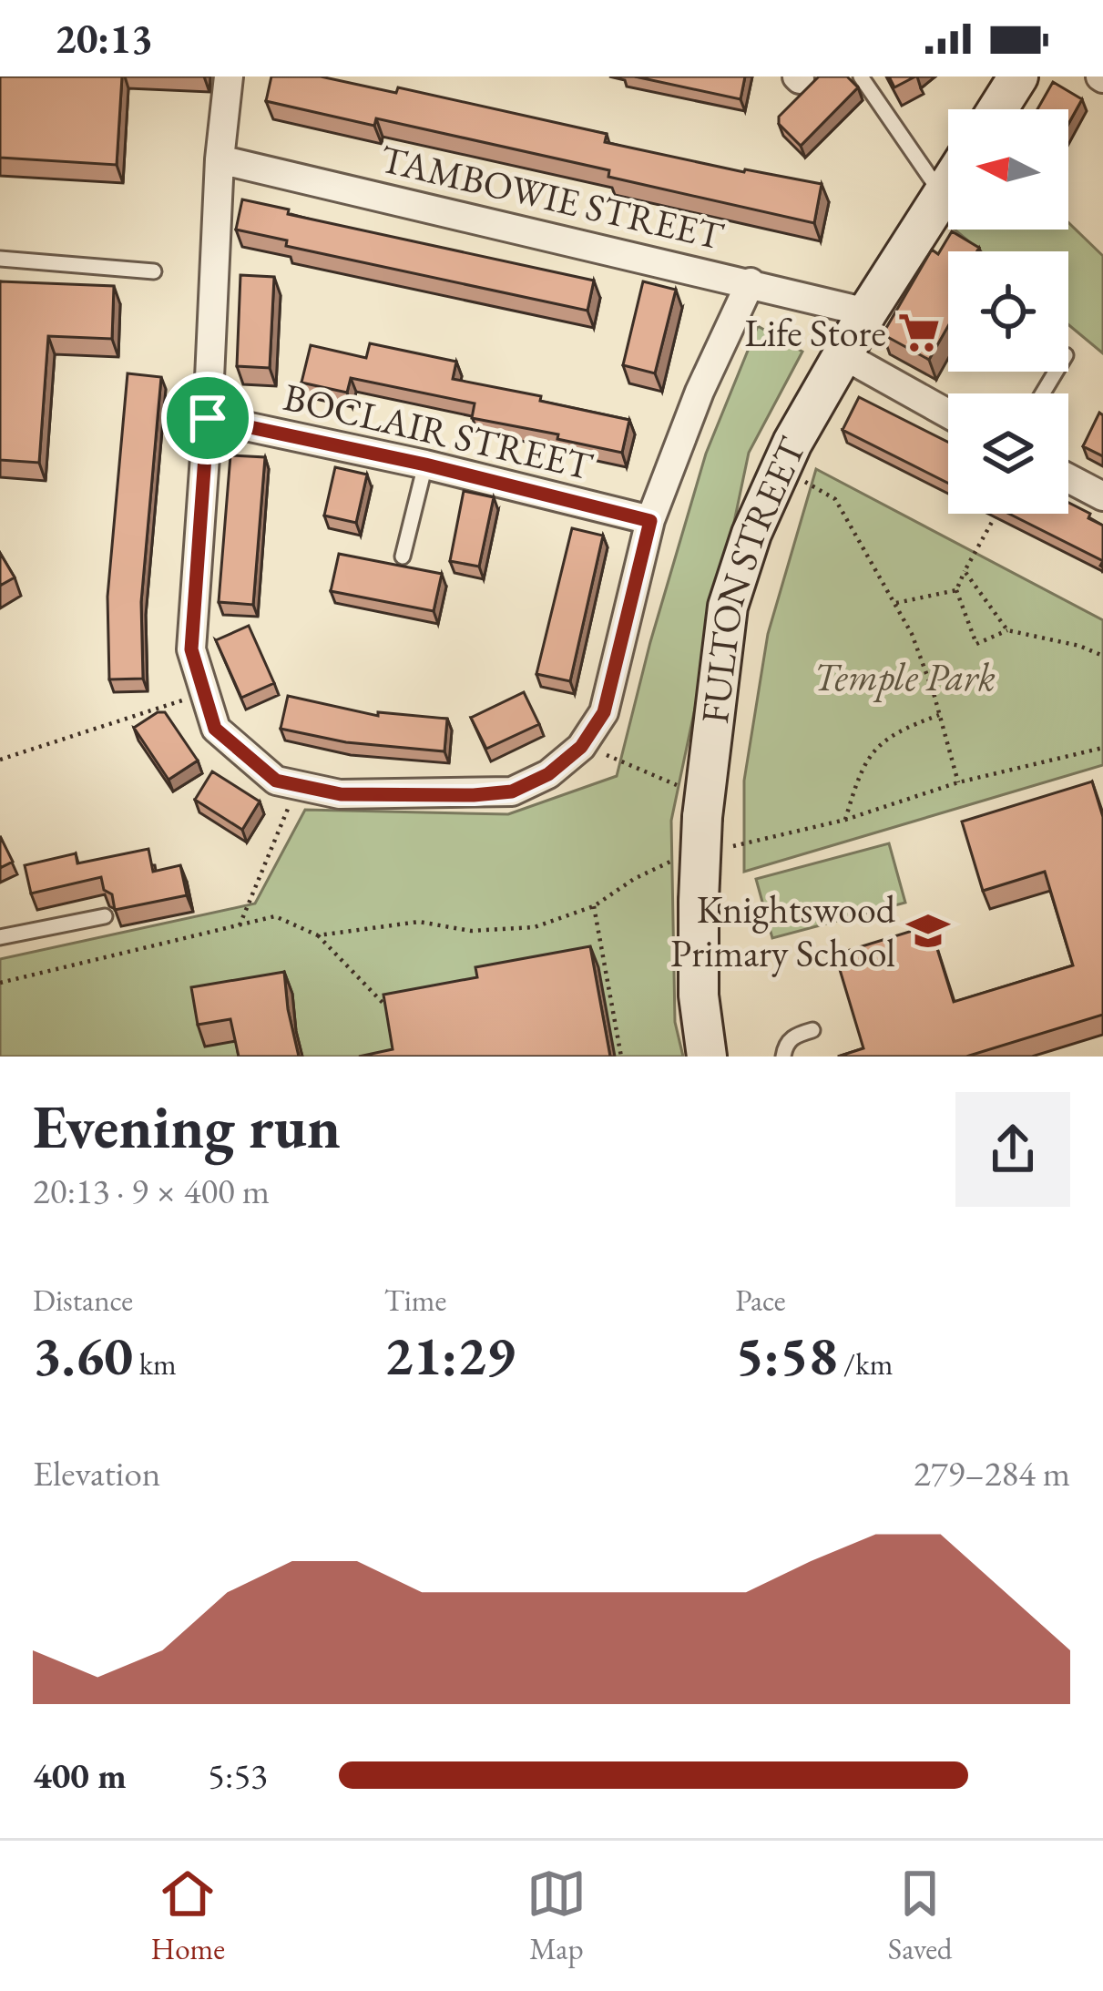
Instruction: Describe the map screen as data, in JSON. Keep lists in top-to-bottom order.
{
  "streets": {
    "street": ["TAMBOWIE STREET", "BOCLAIR STREET", "FULTON STREET"]
  },
  "crossings": [
    ["TAMBOWIE STREET", "FULTON STREET"]
  ],
  "parks": ["Temple Park"],
  "places": {
    "supermarket": ["Life Store"],
    "school or university": ["Knightswood Primary School"]
  },
  "north": "left",
  "page": {
    "status": "20:13",
    "heading": ["Evening run", "20:13 · 9 × 400 m"],
    "stats": [
      ["Distance", "3.60 km"],
      ["Time", "21:29"],
      ["Pace", "5:58 /km"]
    ],
    "chart": ["Elevation", "279–284 m"],
    "list": [
      {
        "name": "400 m",
        "note": "5:53"
      }
    ],
    "tabs": ["Home", "Map", "Saved"]
  }
}
